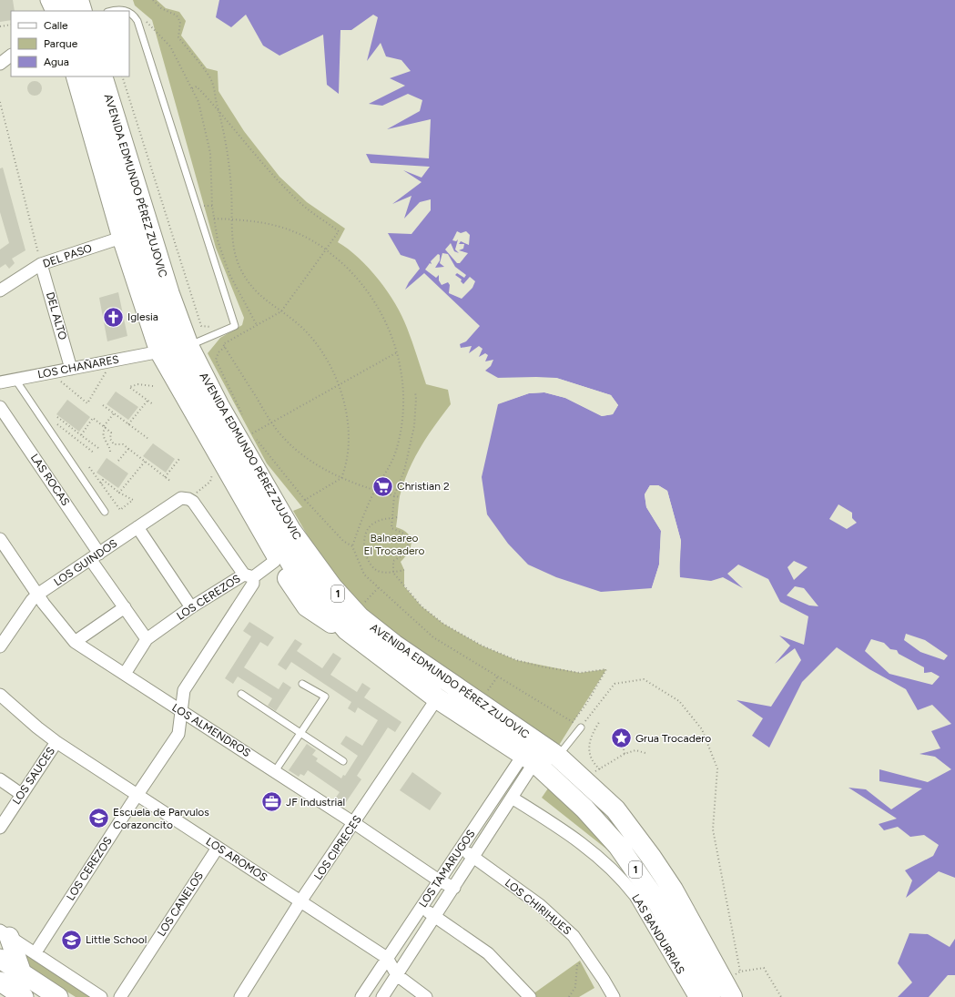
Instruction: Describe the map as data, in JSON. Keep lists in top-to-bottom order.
{
  "streets": {
    "highway": ["AVENIDA EDMUNDO PÉREZ ZUJOVIC", "1"],
    "street": [
      "DEL PASO",
      "DEL ALTO",
      "LOS CHAÑARES",
      "LAS ROCAS",
      "LOS GUINDOS",
      "LOS CEREZOS",
      "LOS ALMENDROS",
      "LOS SAUCES",
      "LOS CIPRECES",
      "LOS AROMOS",
      "LOS TAMARUGOS",
      "LOS CANELOS",
      "LOS CHIRIHUES",
      "LAS BANDURRIAS"
    ]
  },
  "crossings": [
    ["AVENIDA EDMUNDO PÉREZ ZUJOVIC", "LOS CIPRECES"],
    ["AVENIDA EDMUNDO PÉREZ ZUJOVIC", "LOS TAMARUGOS"],
    ["DEL PASO", "DEL ALTO"],
    ["DEL ALTO", "LOS CHAÑARES"],
    ["LAS ROCAS", "LOS GUINDOS"],
    ["LOS GUINDOS", "LOS ALMENDROS"],
    ["LOS CEREZOS", "LOS ALMENDROS"],
    ["LOS CEREZOS", "LOS AROMOS"],
    ["LOS ALMENDROS", "LOS CIPRECES"],
    ["LOS ALMENDROS", "LOS TAMARUGOS"],
    ["LOS SAUCES", "LOS AROMOS"],
    ["LOS CIPRECES", "LOS AROMOS"],
    ["LOS AROMOS", "LOS TAMARUGOS"],
    ["LOS AROMOS", "LOS CANELOS"],
    ["LOS TAMARUGOS", "LOS CHIRIHUES"],
    ["LOS TAMARUGOS", "LAS BANDURRIAS"]
  ],
  "parks": ["Balneareo El Trocadero"],
  "places": {
    "church": ["Iglesia"],
    "supermarket": ["Christian 2"],
    "place": ["Grua Trocadero"],
    "office": ["JF Industrial"],
    "school or university": ["Escuela de Parvulos Corazoncito", "Little School"]
  },
  "legend": ["Calle", "Parque", "Agua"]
}
